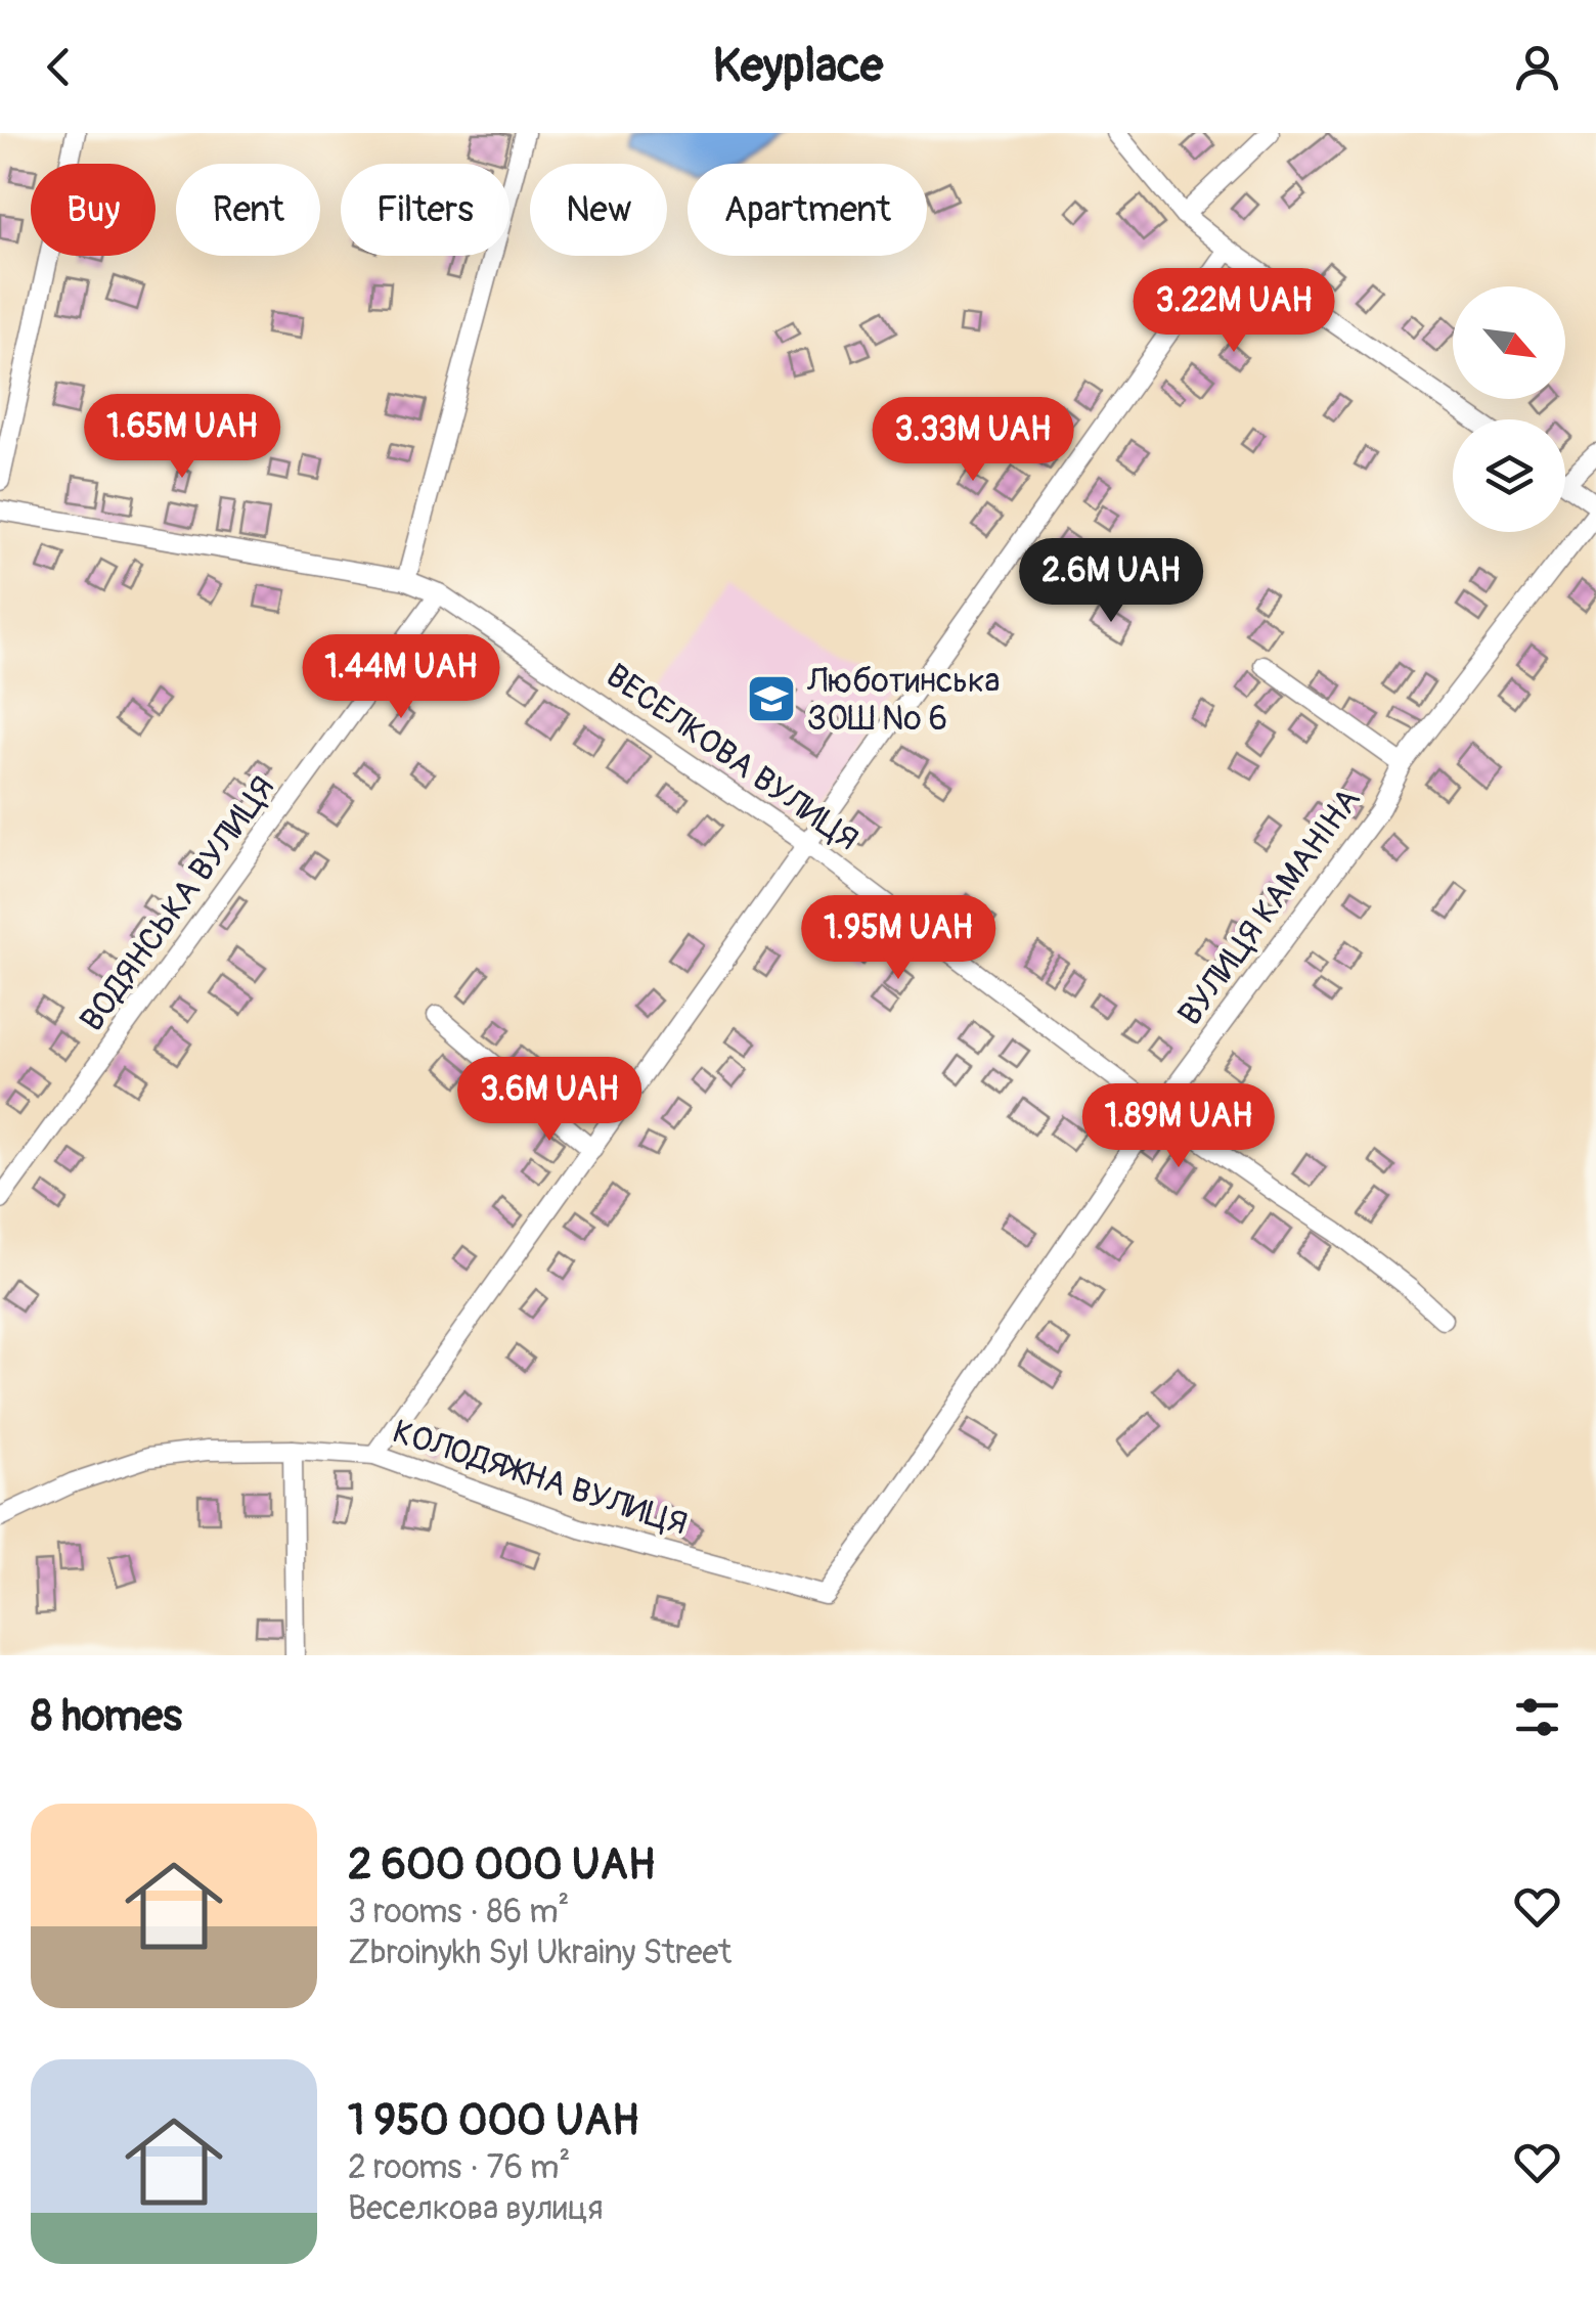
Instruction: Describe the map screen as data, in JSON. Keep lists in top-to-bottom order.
{
  "streets": {
    "street": [
      "ВЕСЕЛКОВА ВУЛИЦЯ",
      "ВОДЯНСЬКА ВУЛИЦЯ",
      "ВУЛИЦЯ КАМАНІНА",
      "КОЛОДЯЖНА ВУЛИЦЯ"
    ]
  },
  "crossings": [
    ["ВЕСЕЛКОВА ВУЛИЦЯ", "ВОДЯНСЬКА ВУЛИЦЯ"],
    ["ВЕСЕЛКОВА ВУЛИЦЯ", "ВУЛИЦЯ КАМАНІНА"],
    ["ВУЛИЦЯ КАМАНІНА", "КОЛОДЯЖНА ВУЛИЦЯ"]
  ],
  "places": {
    "school or university": ["Люботинська ЗОШ № 6"]
  },
  "north": "bottom right",
  "page": {
    "header": "Keyplace",
    "chip": [
      "Buy",
      "Rent",
      "Filters",
      "New",
      "Apartment"
    ],
    "price": [
      "3.22M UAH",
      "1.65M UAH",
      "3.33M UAH",
      "2.6M UAH",
      "1.44M UAH",
      "1.95M UAH",
      "3.6M UAH",
      "1.89M UAH"
    ],
    "heading": "8 homes",
    "list": [
      {
        "name": "2 600 000 UAH",
        "note": "3 rooms · 86 m² · Zbroinykh Syl Ukrainy Street"
      },
      {
        "name": "1 950 000 UAH",
        "note": "2 rooms · 76 m² · Веселкова вулиця"
      }
    ]
  }
}
